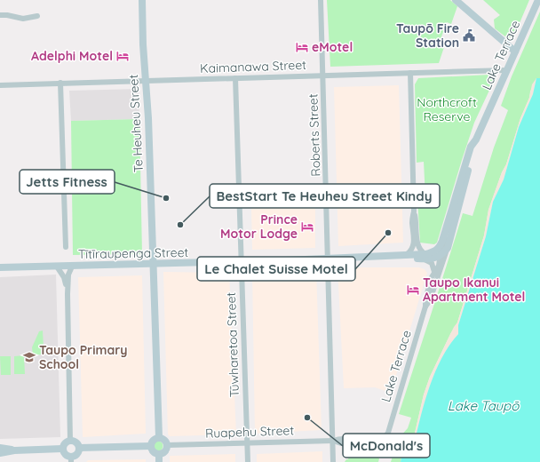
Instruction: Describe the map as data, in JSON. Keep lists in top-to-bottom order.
{
  "streets": {
    "main road": ["Lake Terrace", "Te Heuheu Street", "Tītīraupenga Street"],
    "street": [
      "Kaimanawa Street",
      "Roberts Street",
      "Tūwharetoa Street",
      "Ruapehu Street"
    ]
  },
  "crossings": [
    ["Lake Terrace", "Kaimanawa Street"],
    ["Lake Terrace", "Tītīraupenga Street"],
    ["Lake Terrace", "Ruapehu Street"],
    ["Kaimanawa Street", "Te Heuheu Street"],
    ["Kaimanawa Street", "Roberts Street"],
    ["Kaimanawa Street", "Tūwharetoa Street"],
    ["Te Heuheu Street", "Tītīraupenga Street"],
    ["Te Heuheu Street", "Ruapehu Street"],
    ["Roberts Street", "Tītīraupenga Street"],
    ["Roberts Street", "Ruapehu Street"],
    ["Tītīraupenga Street", "Tūwharetoa Street"],
    ["Tūwharetoa Street", "Ruapehu Street"]
  ],
  "water": ["Lake Taupō"],
  "parks": ["Northcroft Reserve"],
  "places": {
    "public building": ["Taupō Fire Station"],
    "hotel": [
      "eMotel",
      "Adelphi Motel",
      "Prince Motor Lodge",
      "Taupo Ikanui Apartment Motel"
    ],
    "other": [
      "Jetts Fitness",
      "BestStart Te Heuheu Street Kindy",
      "Le Chalet Suisse Motel",
      "McDonald's"
    ],
    "school or university": ["Taupo Primary School"]
  }
}
